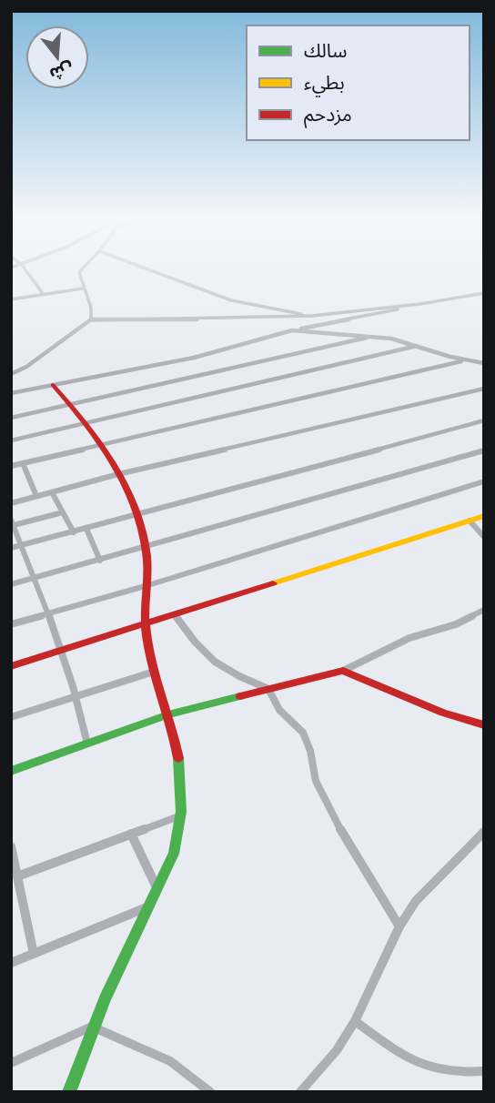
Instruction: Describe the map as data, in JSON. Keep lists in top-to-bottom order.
{
  "legend": ["سالك", "بطيء", "مزدحم"],
  "north": "bottom"
}
